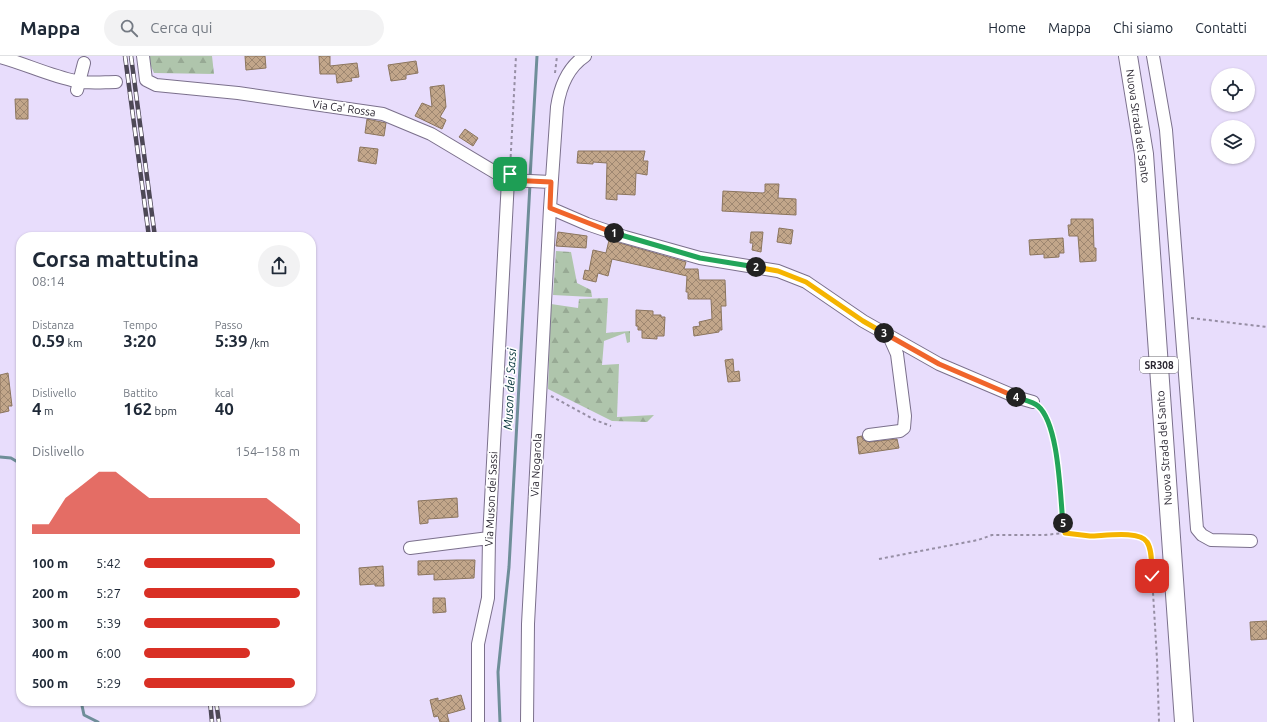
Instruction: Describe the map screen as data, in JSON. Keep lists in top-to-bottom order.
{
  "streets": {
    "highway": ["Nuova Strada del Santo", "SR308"],
    "street": ["Via Ca' Rossa", "Via Nogarola", "Via Muson dei Sassi"]
  },
  "crossings": [
    ["Via Ca' Rossa", "Via Muson dei Sassi"]
  ],
  "water": ["Muson dei Sassi"],
  "page": {
    "header": "Mappa",
    "search": "Cerca qui",
    "nav": [
      "Home",
      "Mappa",
      "Chi siamo",
      "Contatti"
    ],
    "pins": [
      "1",
      "2",
      "3",
      "4",
      "5"
    ],
    "heading": ["Corsa mattutina", "08:14"],
    "stats": [
      ["Distanza", "0.59 km"],
      ["Tempo", "3:20"],
      ["Passo", "5:39 /km"],
      ["Dislivello", "4 m"],
      ["Battito", "162 bpm"],
      ["kcal", "40"]
    ],
    "chart": ["Dislivello", "154–158 m"],
    "list": [
      {
        "name": "100 m",
        "note": "5:42"
      },
      {
        "name": "200 m",
        "note": "5:27"
      },
      {
        "name": "300 m",
        "note": "5:39"
      },
      {
        "name": "400 m",
        "note": "6:00"
      },
      {
        "name": "500 m",
        "note": "5:29"
      }
    ]
  }
}
